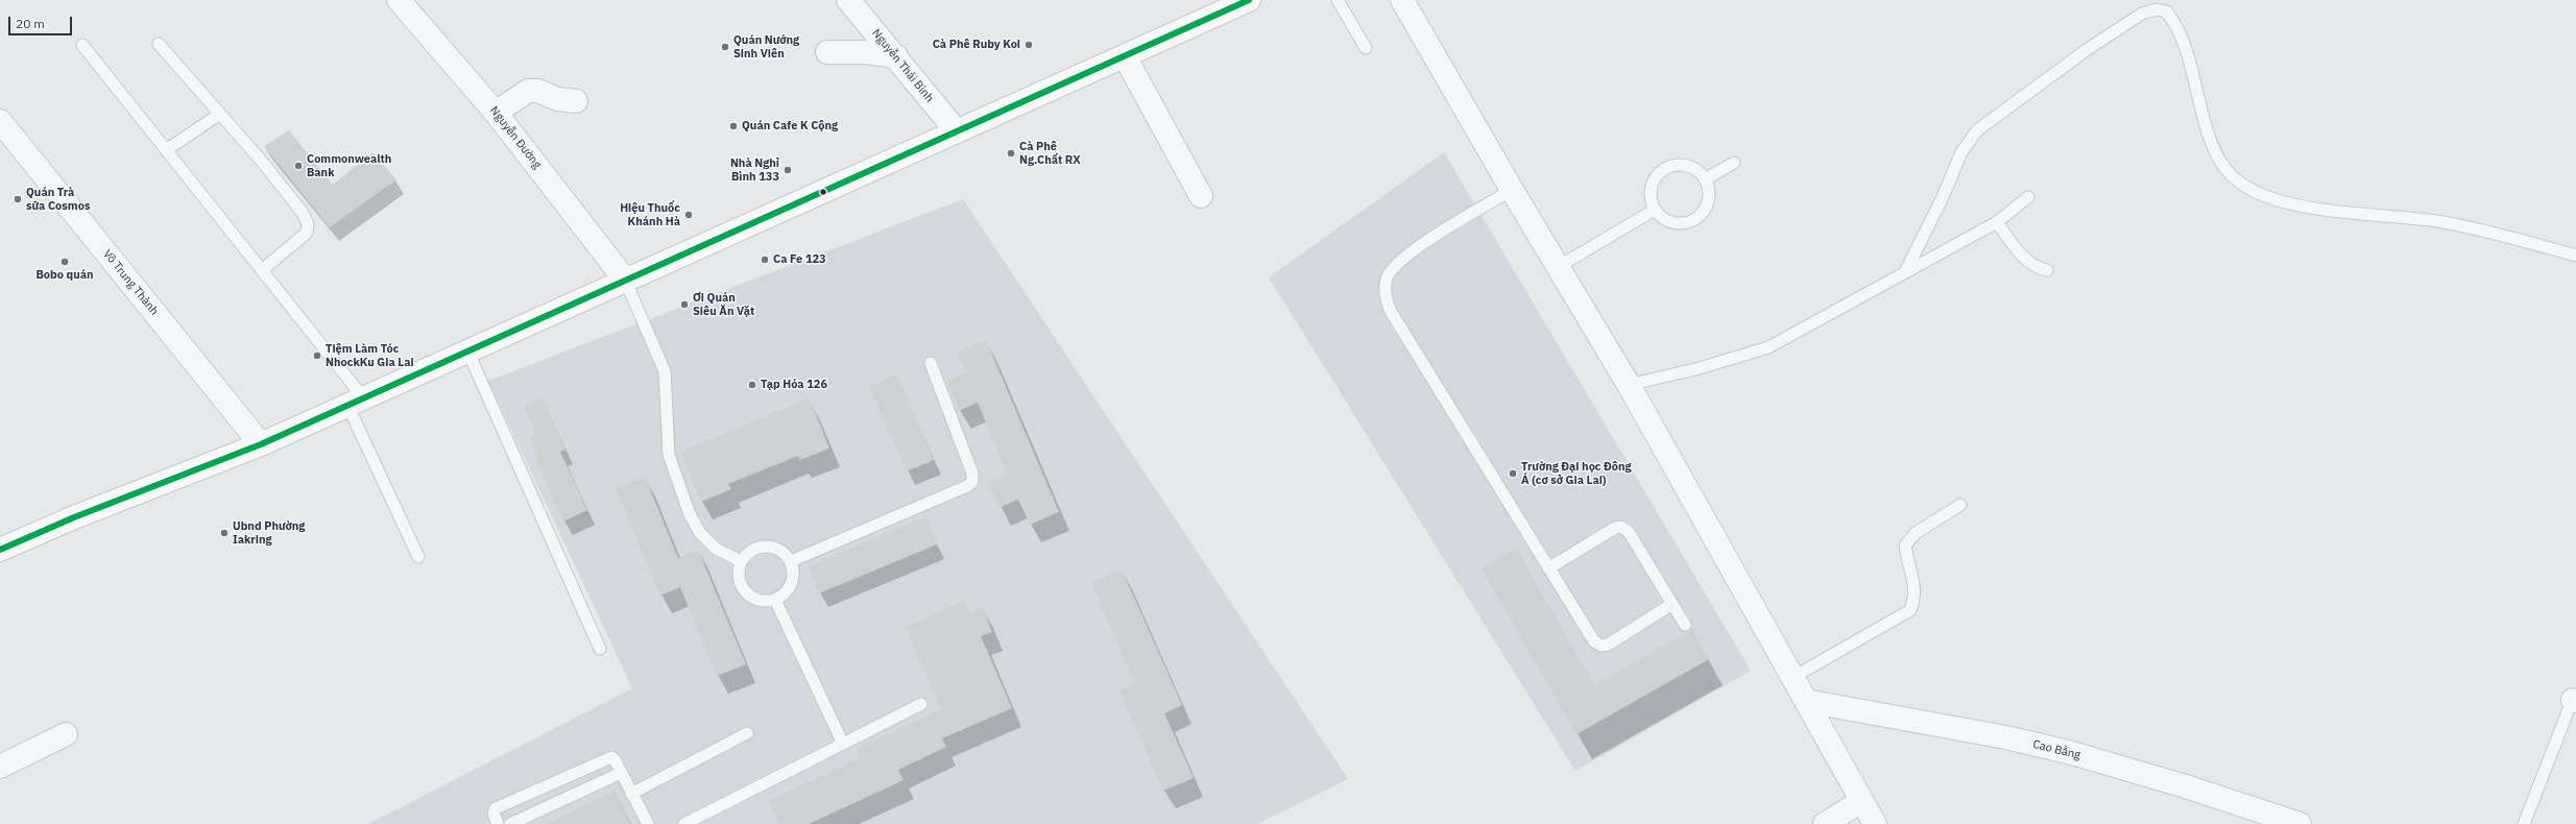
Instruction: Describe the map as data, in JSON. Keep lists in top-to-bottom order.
{
  "streets": {
    "street": [
      "Nguyễn Thái Bình",
      "Nguyễn Đường",
      "Võ Trung Thành",
      "Cao Bằng"
    ]
  },
  "places": [
    "Cà Phê Ruby Koi",
    "Quán Nướng Sinh Viên",
    "Quán Cafe K Cộng",
    "Cà Phê Ng.Chất RX",
    "Commonwealth Bank",
    "Nhà Nghỉ Bình 133",
    "Quán Trà sữa Cosmos",
    "Hiệu Thuốc Khánh Hà",
    "Ca Fe 123",
    "Bobo quán",
    "Ơi Quán Siêu Ăn Vặt",
    "Tiệm Làm Tóc NhockKu Gia Lai",
    "Tạp Hóa 126",
    "Trường Đại học Đông Á (cơ sở Gia Lai)",
    "Ubnd Phường Iakring"
  ],
  "scale_bar": "20 m"
}
